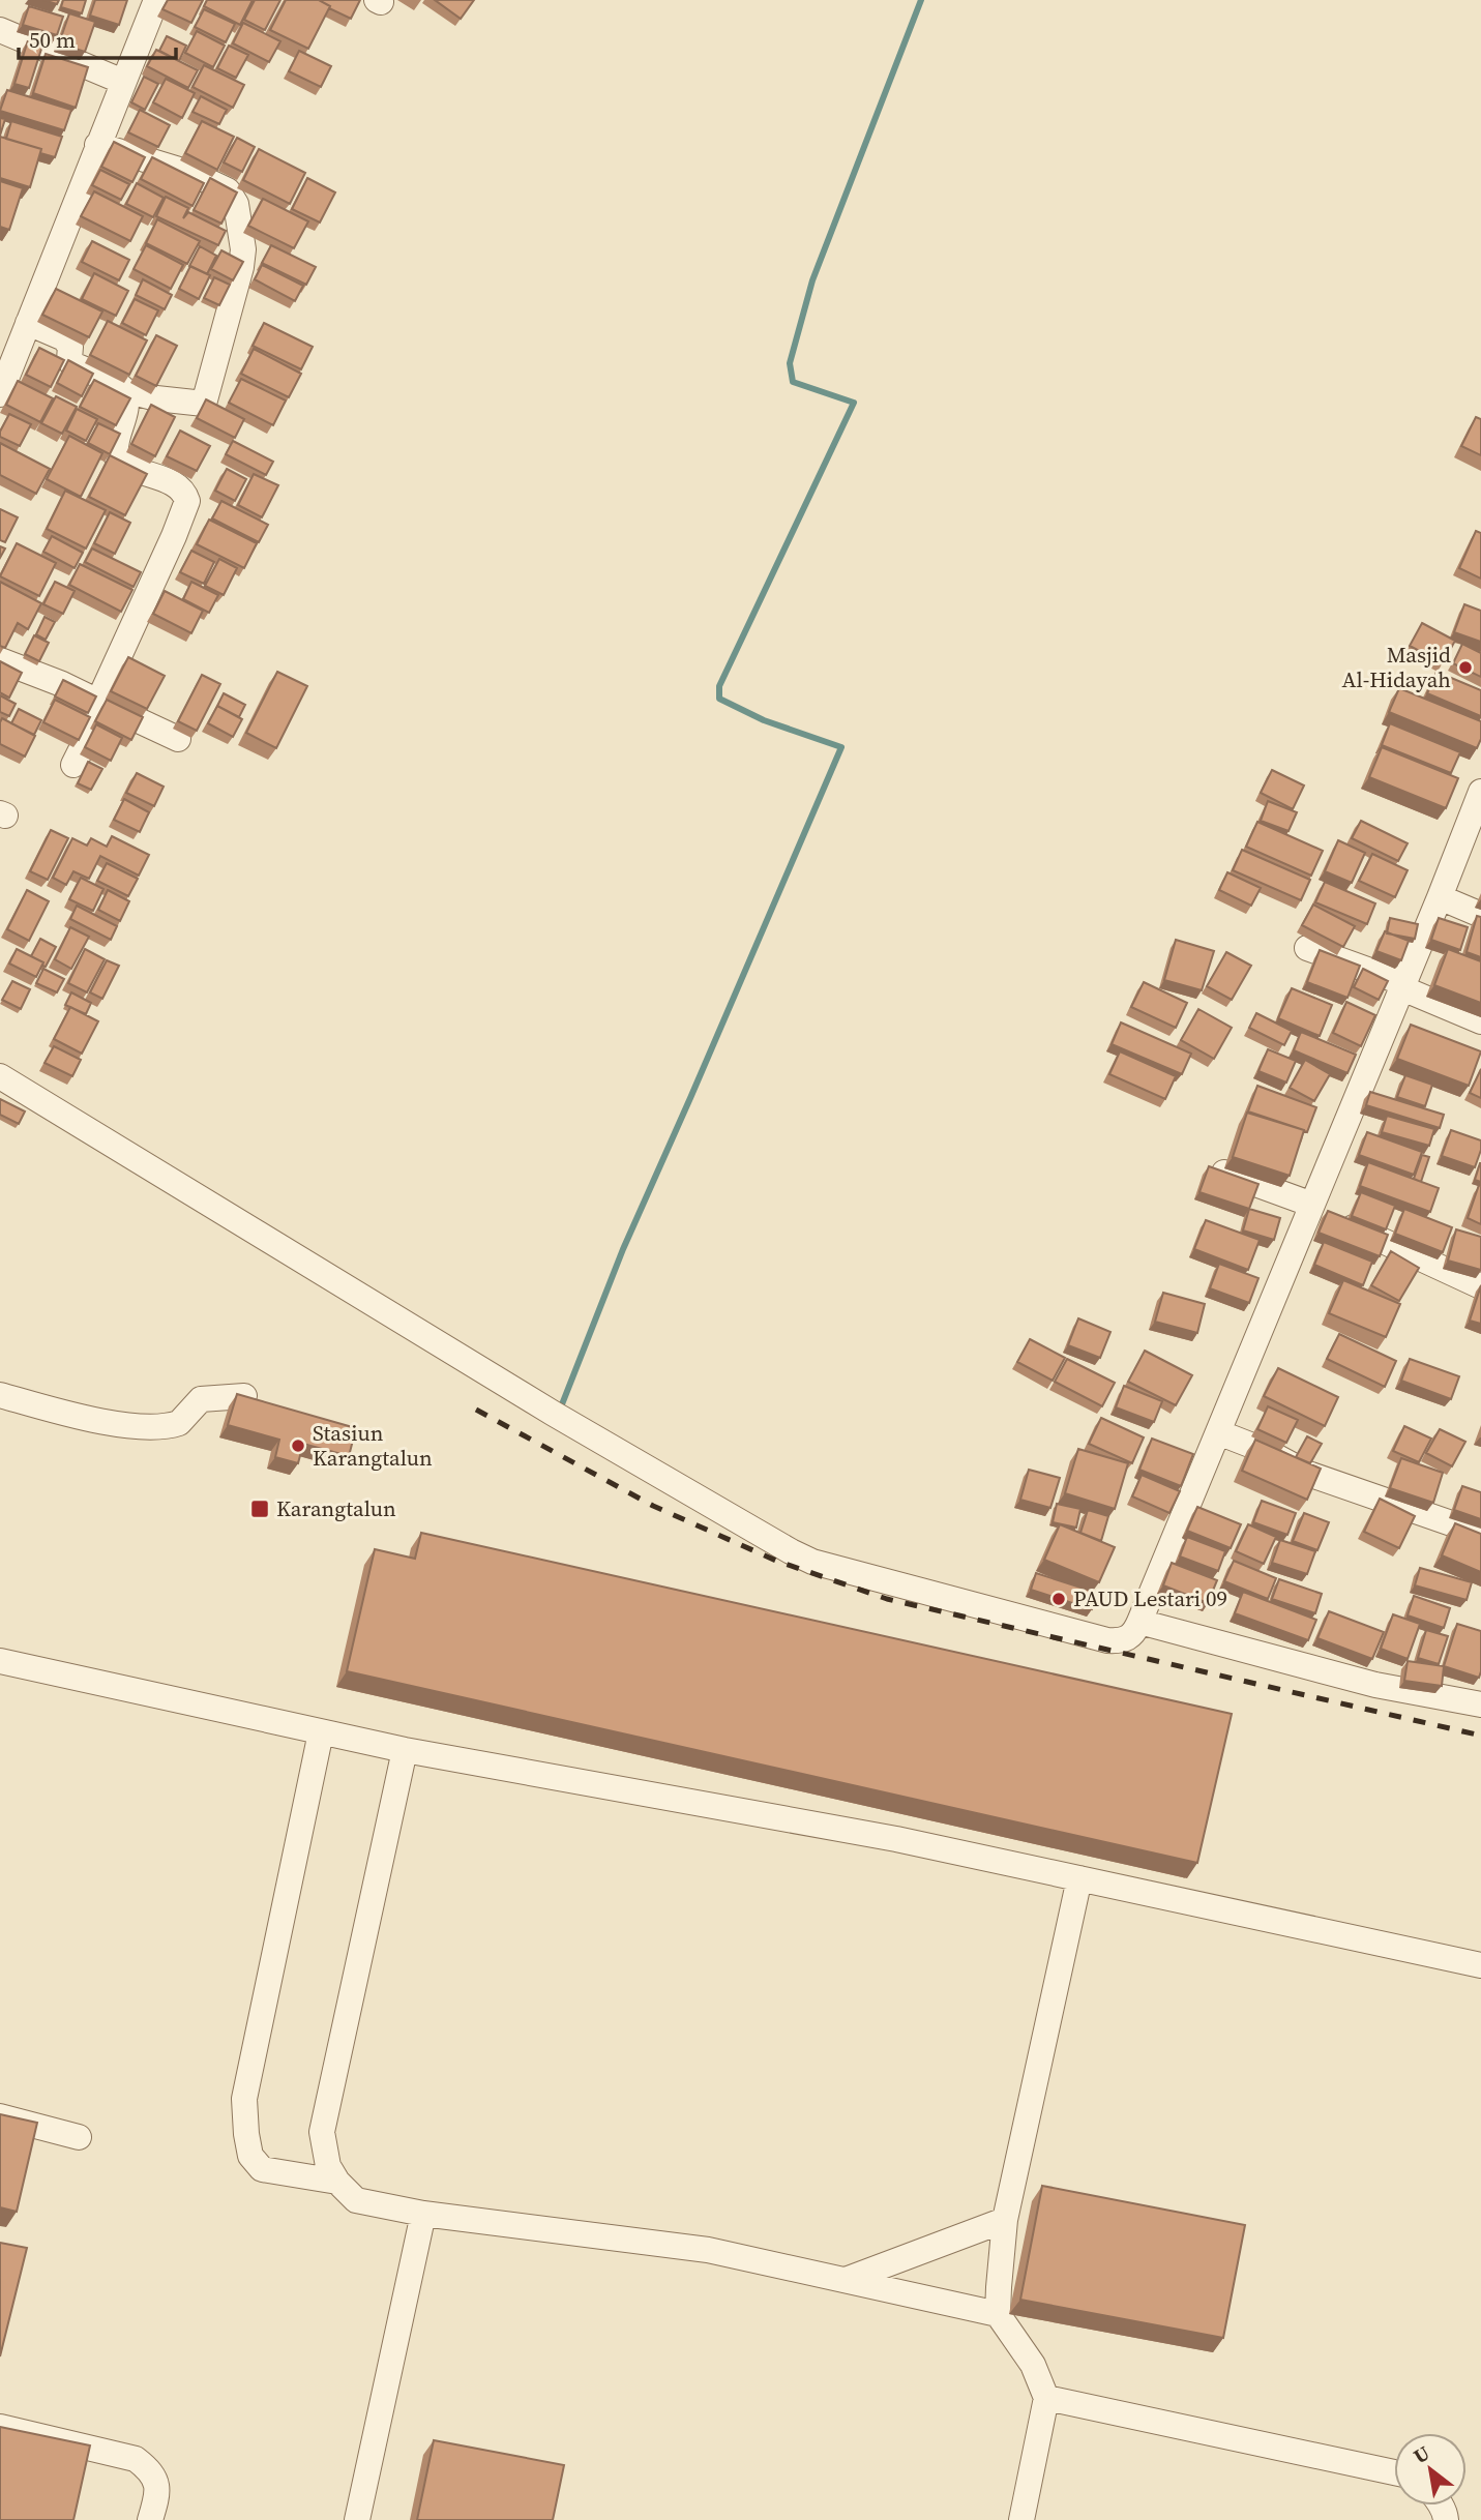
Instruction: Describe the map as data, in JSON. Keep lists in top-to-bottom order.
{
  "places": {
    "other": ["Masjid Al-Hidayah", "Stasiun Karangtalun", "PAUD Lestari 09"],
    "transit": ["Karangtalun"]
  },
  "scale_bar": "50 m",
  "north": "top left"
}
